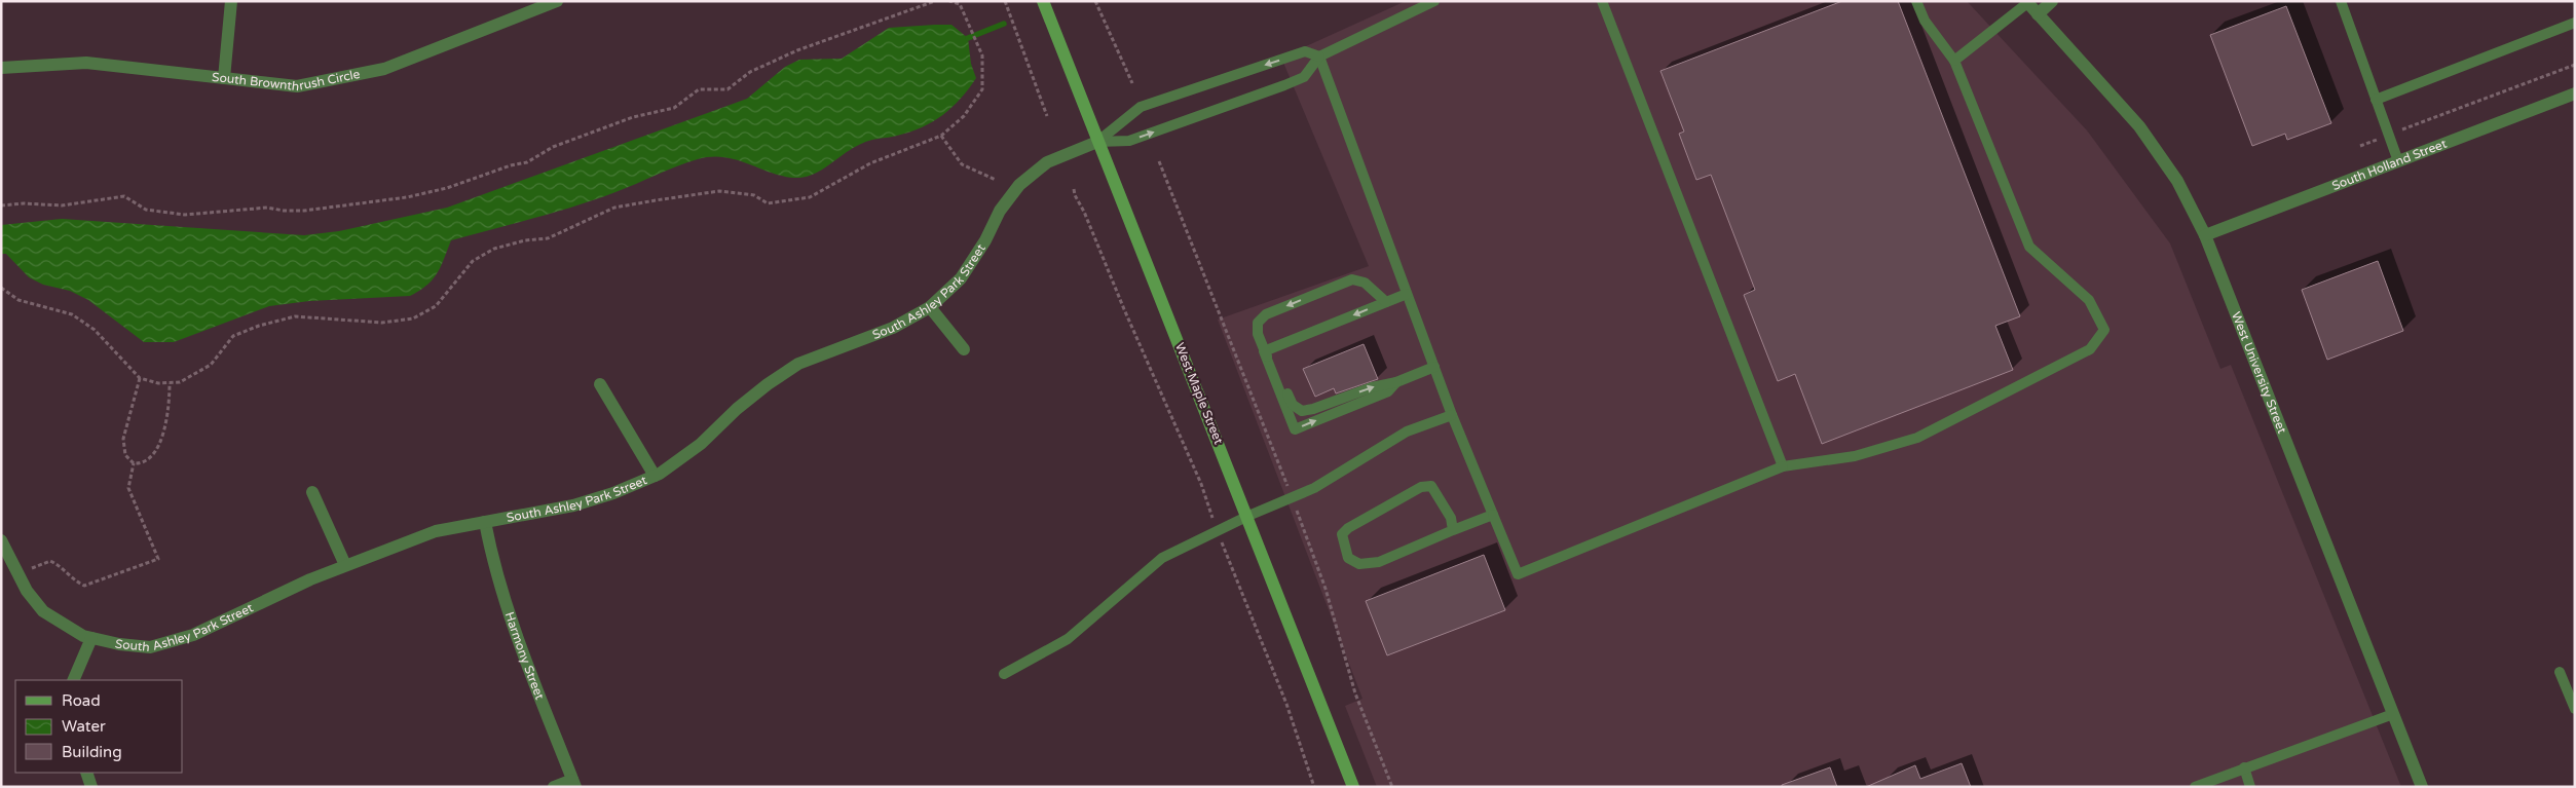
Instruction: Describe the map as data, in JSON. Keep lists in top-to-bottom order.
{
  "streets": {
    "main road": ["West Maple Street"],
    "street": [
      "South Brownthrush Circle",
      "South Holland Street",
      "South Ashley Park Street",
      "West University Street",
      "Harmony Street"
    ]
  },
  "crossings": [
    ["South Holland Street", "West University Street"],
    ["South Ashley Park Street", "West Maple Street"],
    ["South Ashley Park Street", "Harmony Street"]
  ],
  "legend": ["Road", "Water", "Building"]
}
